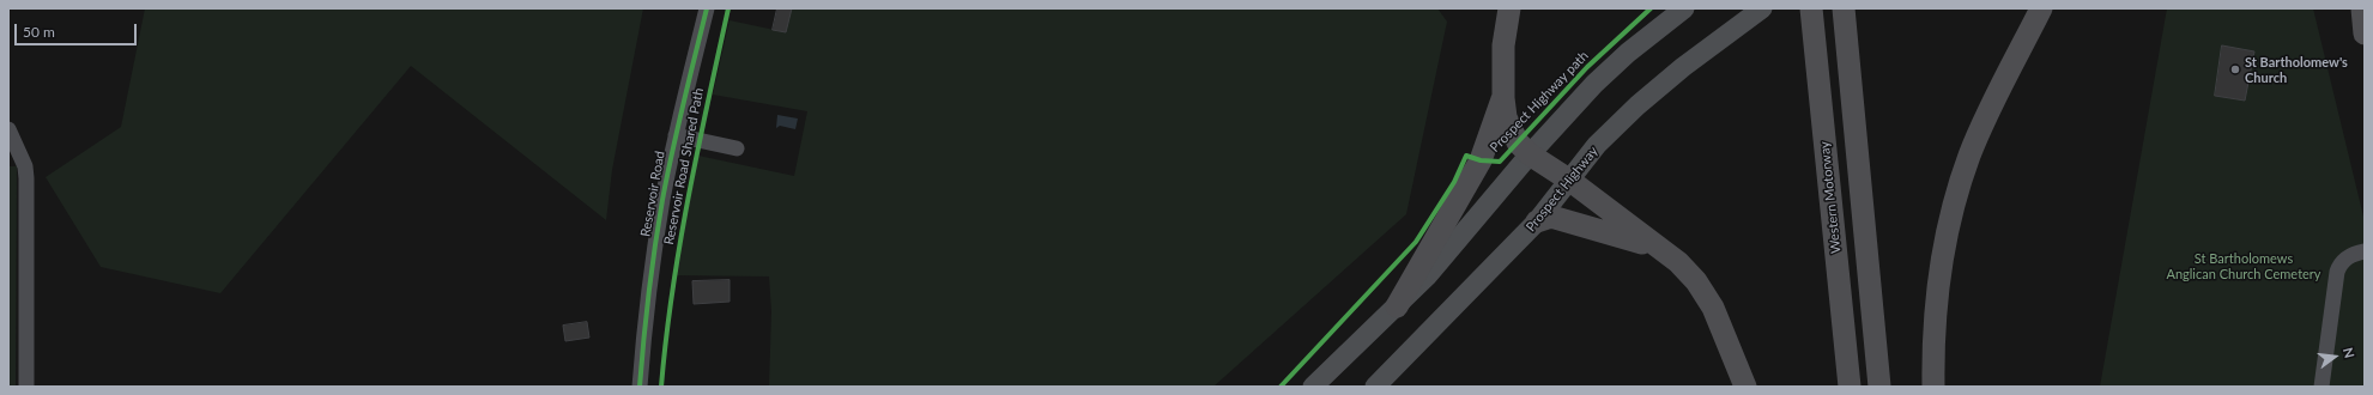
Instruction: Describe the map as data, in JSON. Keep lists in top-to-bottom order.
{
  "streets": {
    "highway": ["Western Motorway"],
    "main road": ["Prospect Highway"],
    "street": ["Reservoir Road"],
    "cycle path": ["Prospect Highway path", "Reservoir Road Shared Path"]
  },
  "parks": ["St Bartholomews Anglican Church Cemetery"],
  "places": ["St Bartholomew's Church"],
  "scale_bar": "50 m",
  "north": "right"
}
